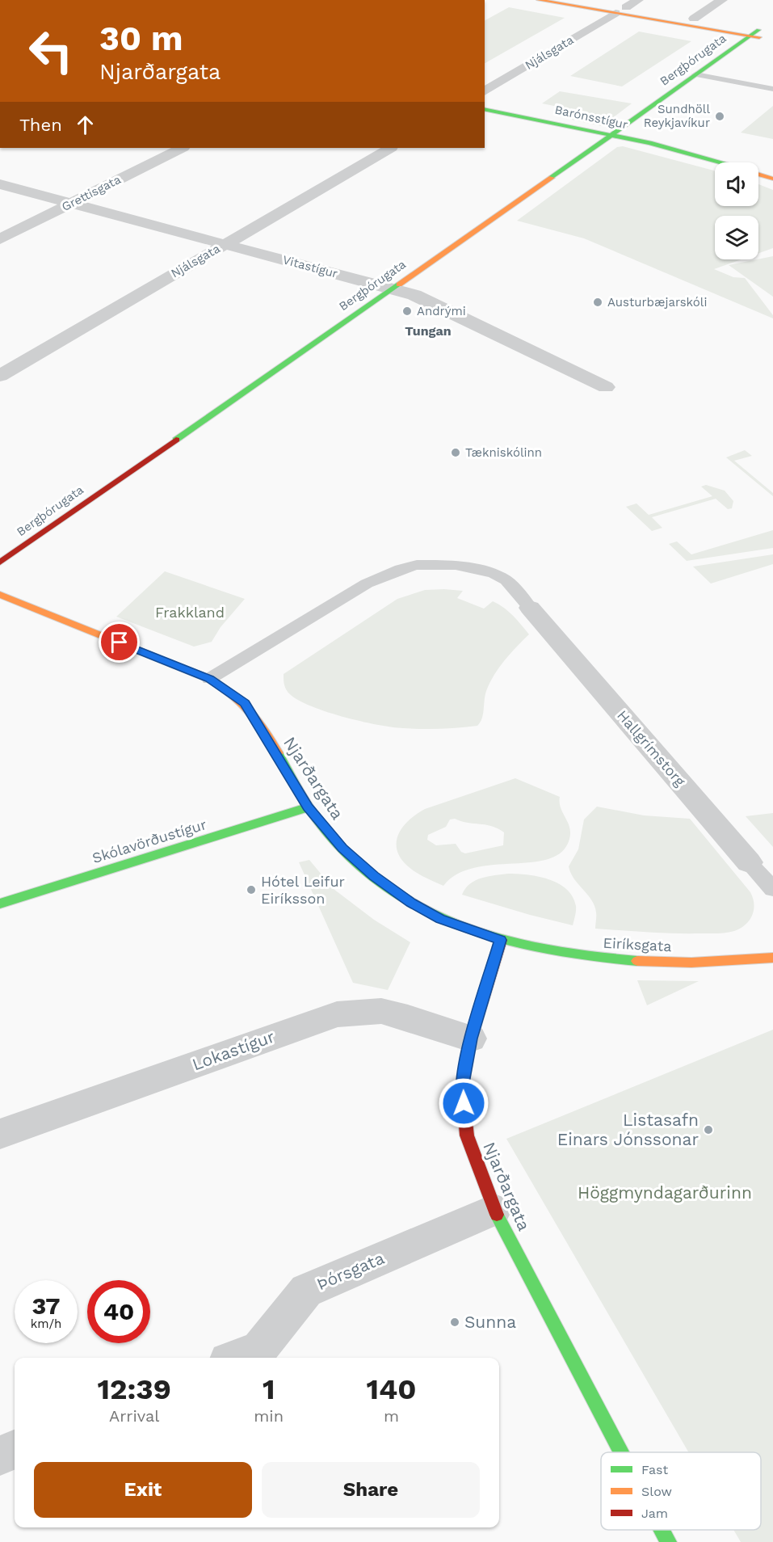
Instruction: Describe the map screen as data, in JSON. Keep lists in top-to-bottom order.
{
  "streets": {
    "street": [
      "Njálsgata",
      "Bergþórugata",
      "Barónsstígur",
      "Grettisgata",
      "Vitastígur",
      "Hallgrímstorg",
      "Njarðargata",
      "Skólavörðustígur",
      "Eiríksgata",
      "Lokastígur",
      "Þórsgata"
    ]
  },
  "crossings": [
    ["Njálsgata", "Vitastígur"],
    ["Bergþórugata", "Barónsstígur"],
    ["Bergþórugata", "Vitastígur"],
    ["Grettisgata", "Vitastígur"],
    ["Njarðargata", "Skólavörðustígur"],
    ["Njarðargata", "Eiríksgata"],
    ["Njarðargata", "Lokastígur"],
    ["Njarðargata", "Þórsgata"]
  ],
  "districts": ["Tungan"],
  "parks": ["Frakkland", "Höggmyndagarðurinn"],
  "places": [
    "Sundhöll Reykjavíkur",
    "Austurbæjarskóli",
    "Andrými",
    "Tækniskólinn",
    "Hótel Leifur Eiríksson",
    "Listasafn Einars Jónssonar",
    "Sunna"
  ],
  "legend": ["Fast", "Slow", "Jam"],
  "page": {
    "turn": ["30 m", "Njarðargata"],
    "then": "Then",
    "speed": "37 km/h",
    "limit": "40",
    "eta": [
      "12:39",
      "Arrival",
      "1",
      "min",
      "140",
      "m"
    ],
    "buttons": ["Exit", "Share"]
  }
}
